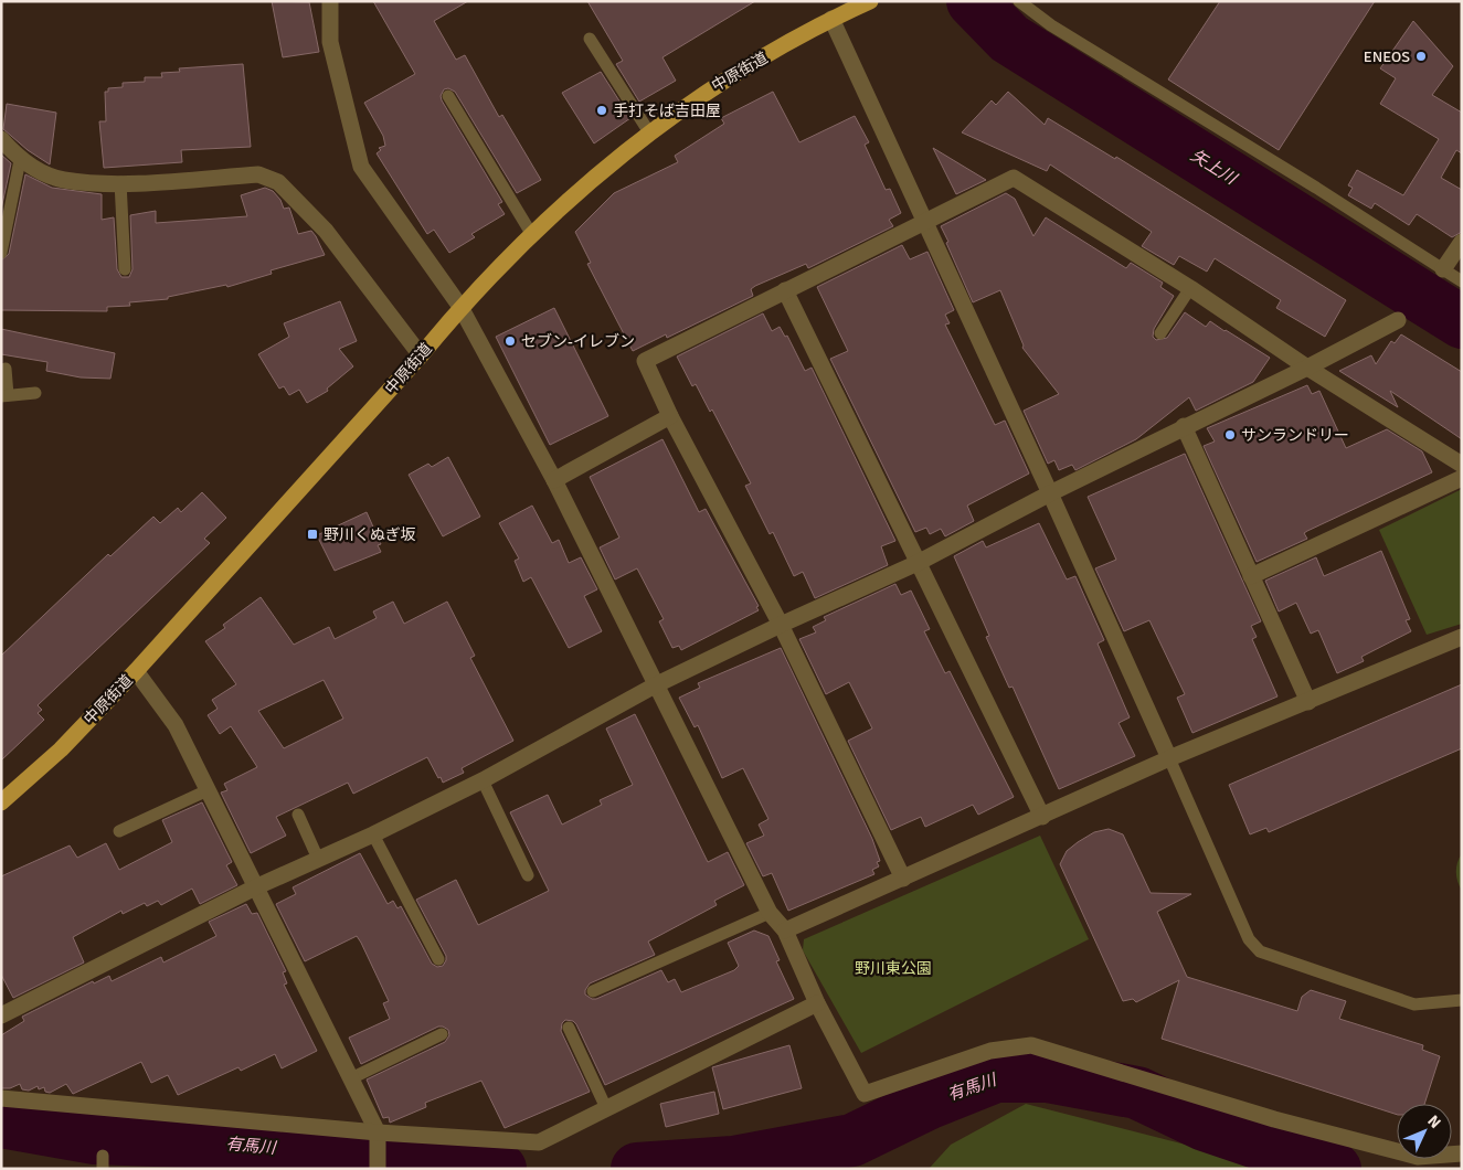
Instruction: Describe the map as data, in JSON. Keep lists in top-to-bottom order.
{
  "streets": {
    "main road": ["中原街道"]
  },
  "water": ["矢上川", "有馬川"],
  "parks": ["野川東公園"],
  "places": {
    "other": [
      "ENEOS",
      "手打そば吉田屋",
      "セブン-イレブン",
      "サンランドリー"
    ],
    "transit": ["野川くぬぎ坂"]
  },
  "north": "top right"
}
